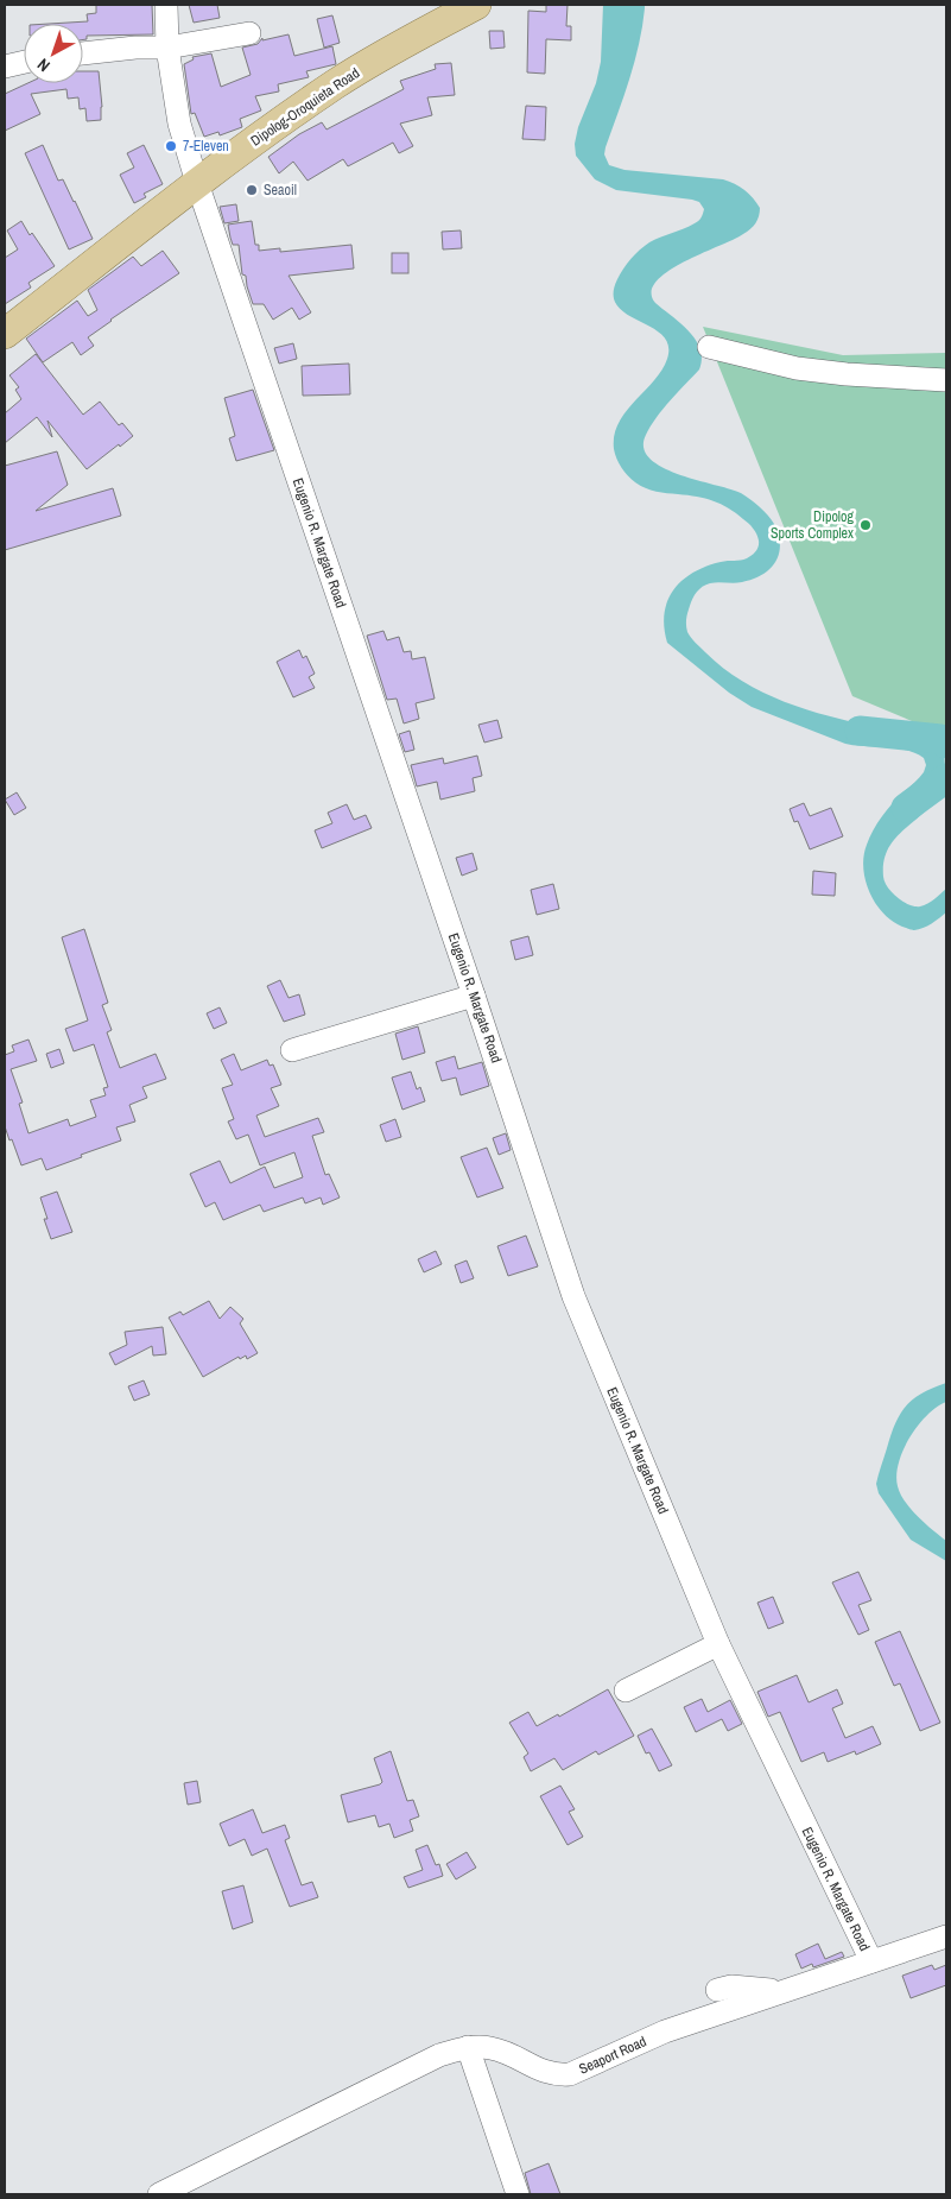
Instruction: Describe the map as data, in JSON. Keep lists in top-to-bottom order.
{
  "streets": {
    "main road": ["Dipolog-Oroquieta Road"],
    "street": ["Eugenio R. Margate Road", "Seaport Road"]
  },
  "crossings": [
    ["Dipolog-Oroquieta Road", "Eugenio R. Margate Road"],
    ["Eugenio R. Margate Road", "Seaport Road"]
  ],
  "places": ["7-Eleven", "Seaoil", "Dipolog Sports Complex"],
  "north": "bottom left"
}
